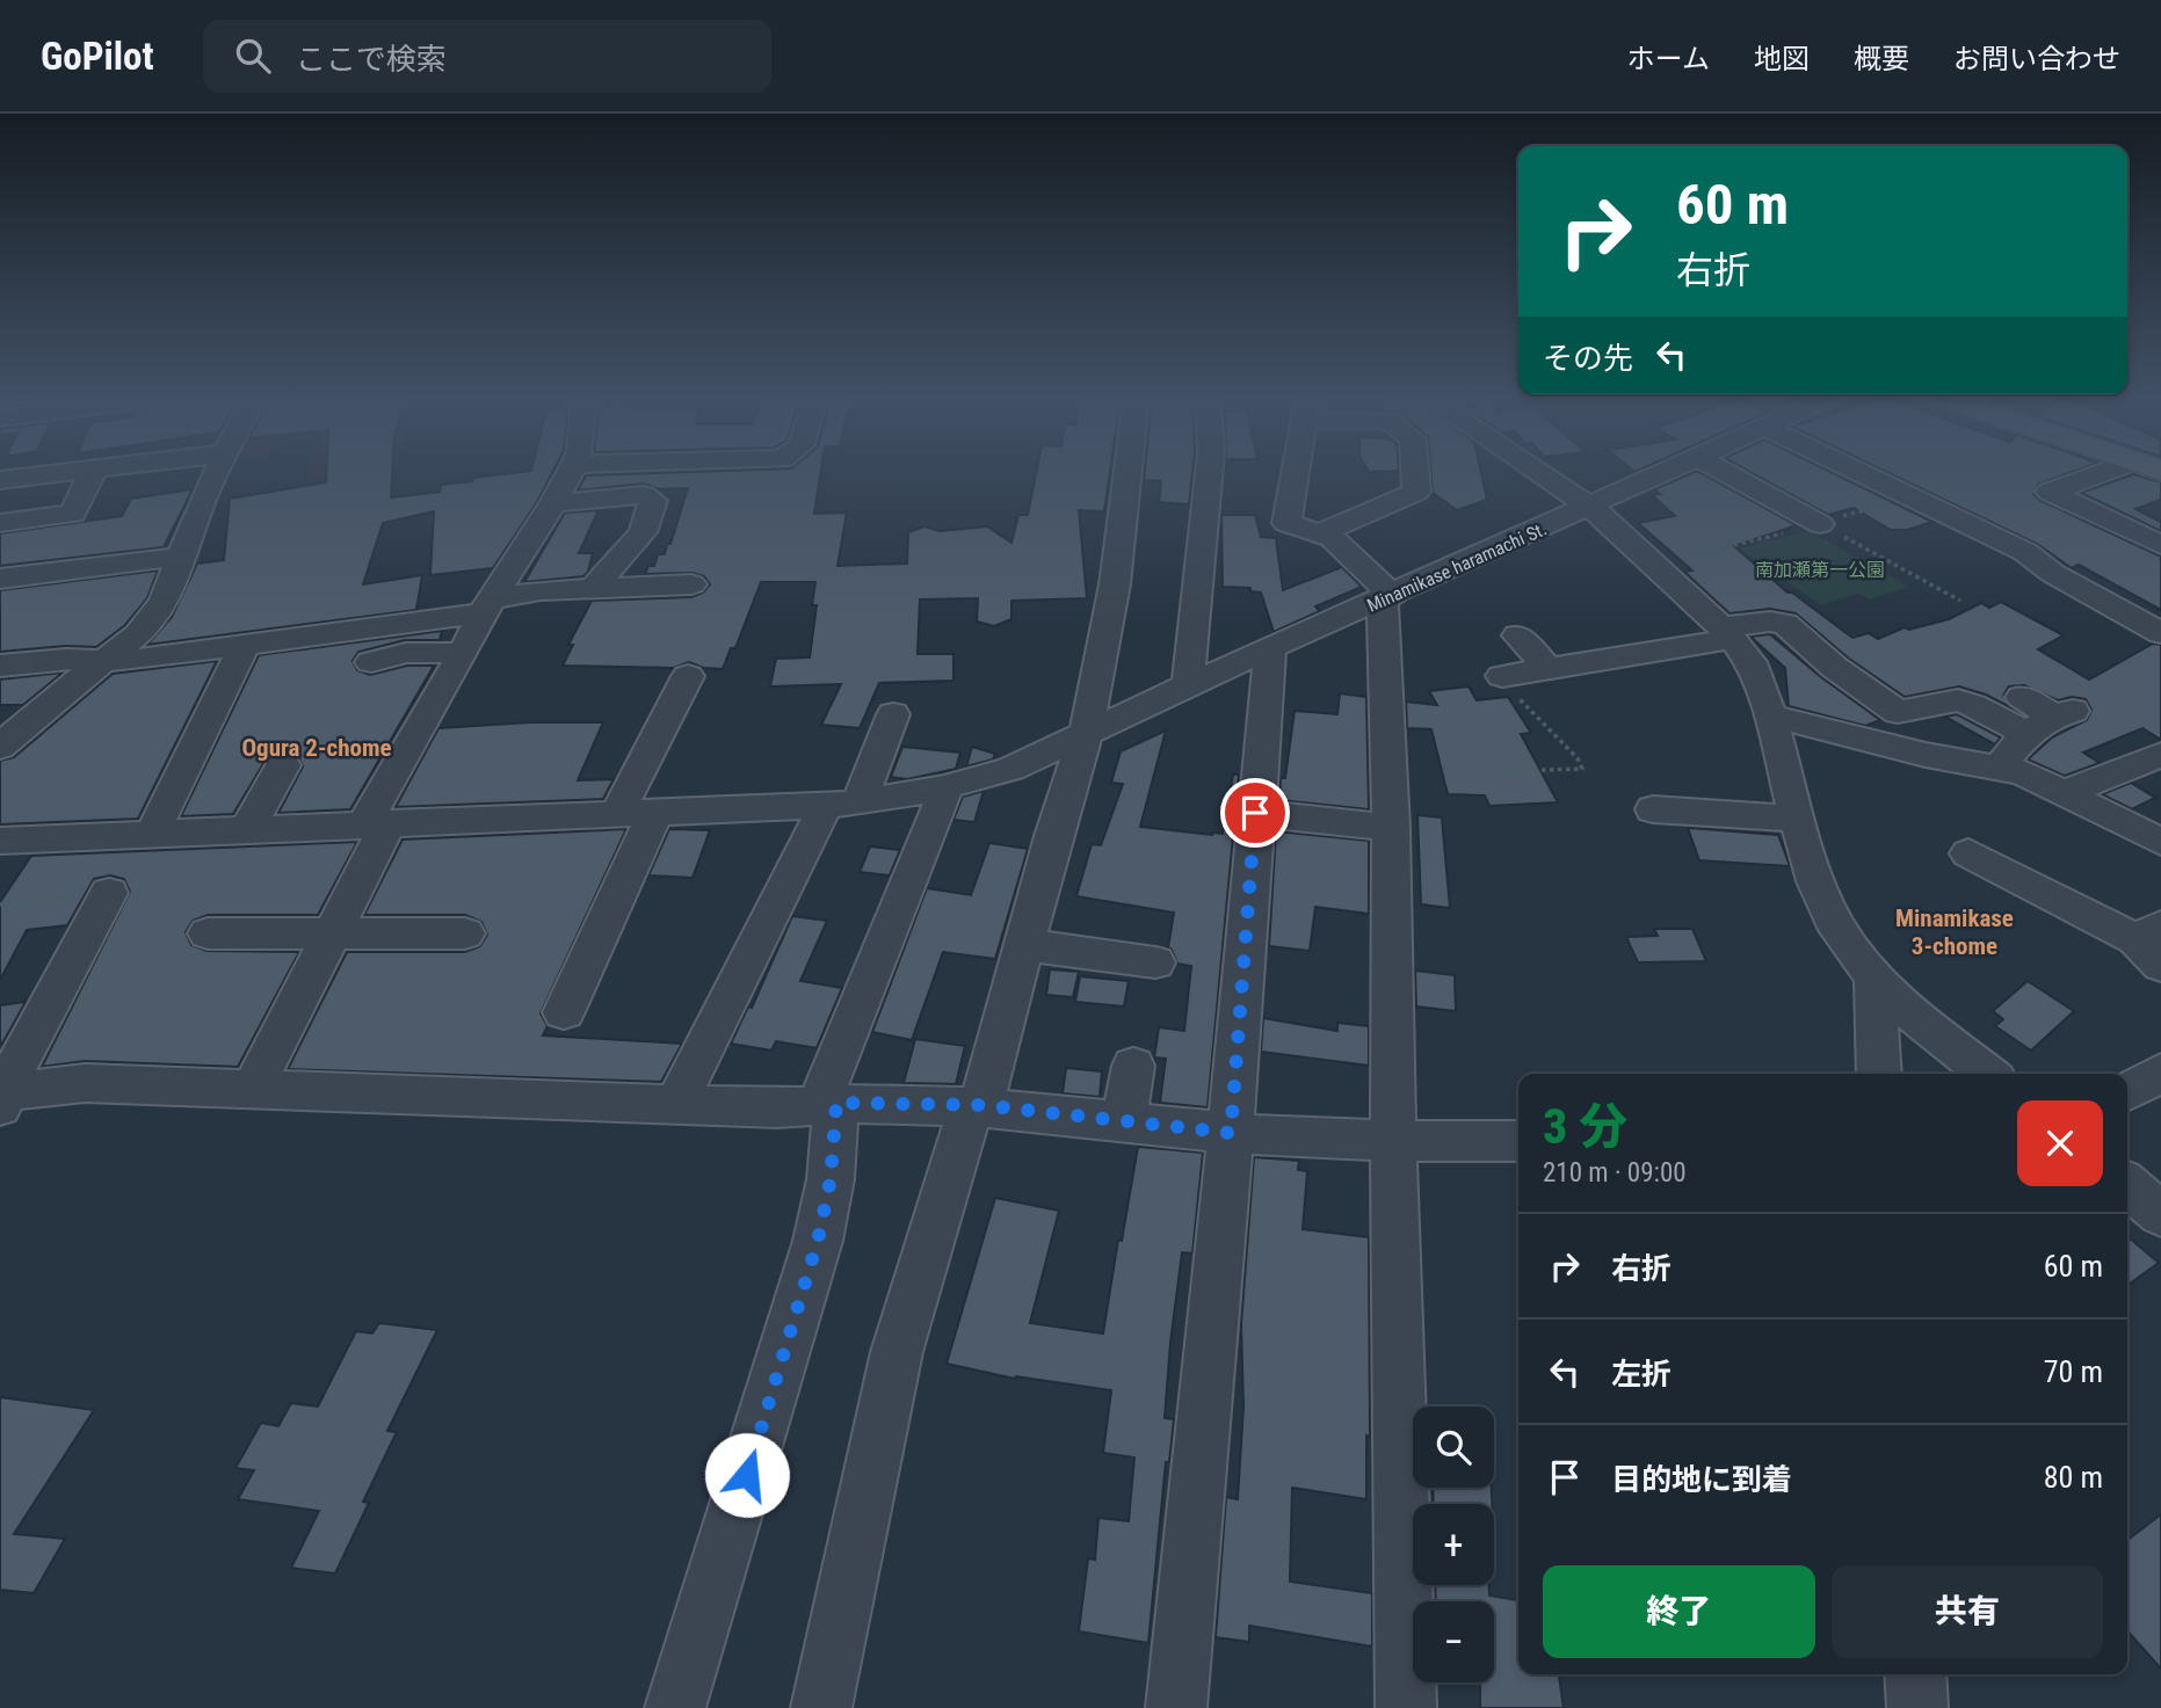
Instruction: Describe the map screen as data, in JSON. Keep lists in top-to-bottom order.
{
  "streets": {
    "street": ["Minamikase haramachi St."]
  },
  "districts": ["Ogura 2-chome", "Minamikase 3-chome"],
  "parks": ["南加瀬第一公園"],
  "page": {
    "header": "GoPilot",
    "search": "ここで検索",
    "nav": [
      "ホーム",
      "地図",
      "概要",
      "お問い合わせ"
    ],
    "turn": ["60 m", "右折"],
    "then": "その先",
    "heading": ["3 分", "210 m · 09:00"],
    "list": [
      {
        "name": "右折",
        "value": "60 m"
      },
      {
        "name": "左折",
        "value": "70 m"
      },
      {
        "name": "目的地に到着",
        "value": "80 m"
      }
    ],
    "map_buttons": ["+", "−"],
    "buttons": ["終了", "共有"]
  }
}
